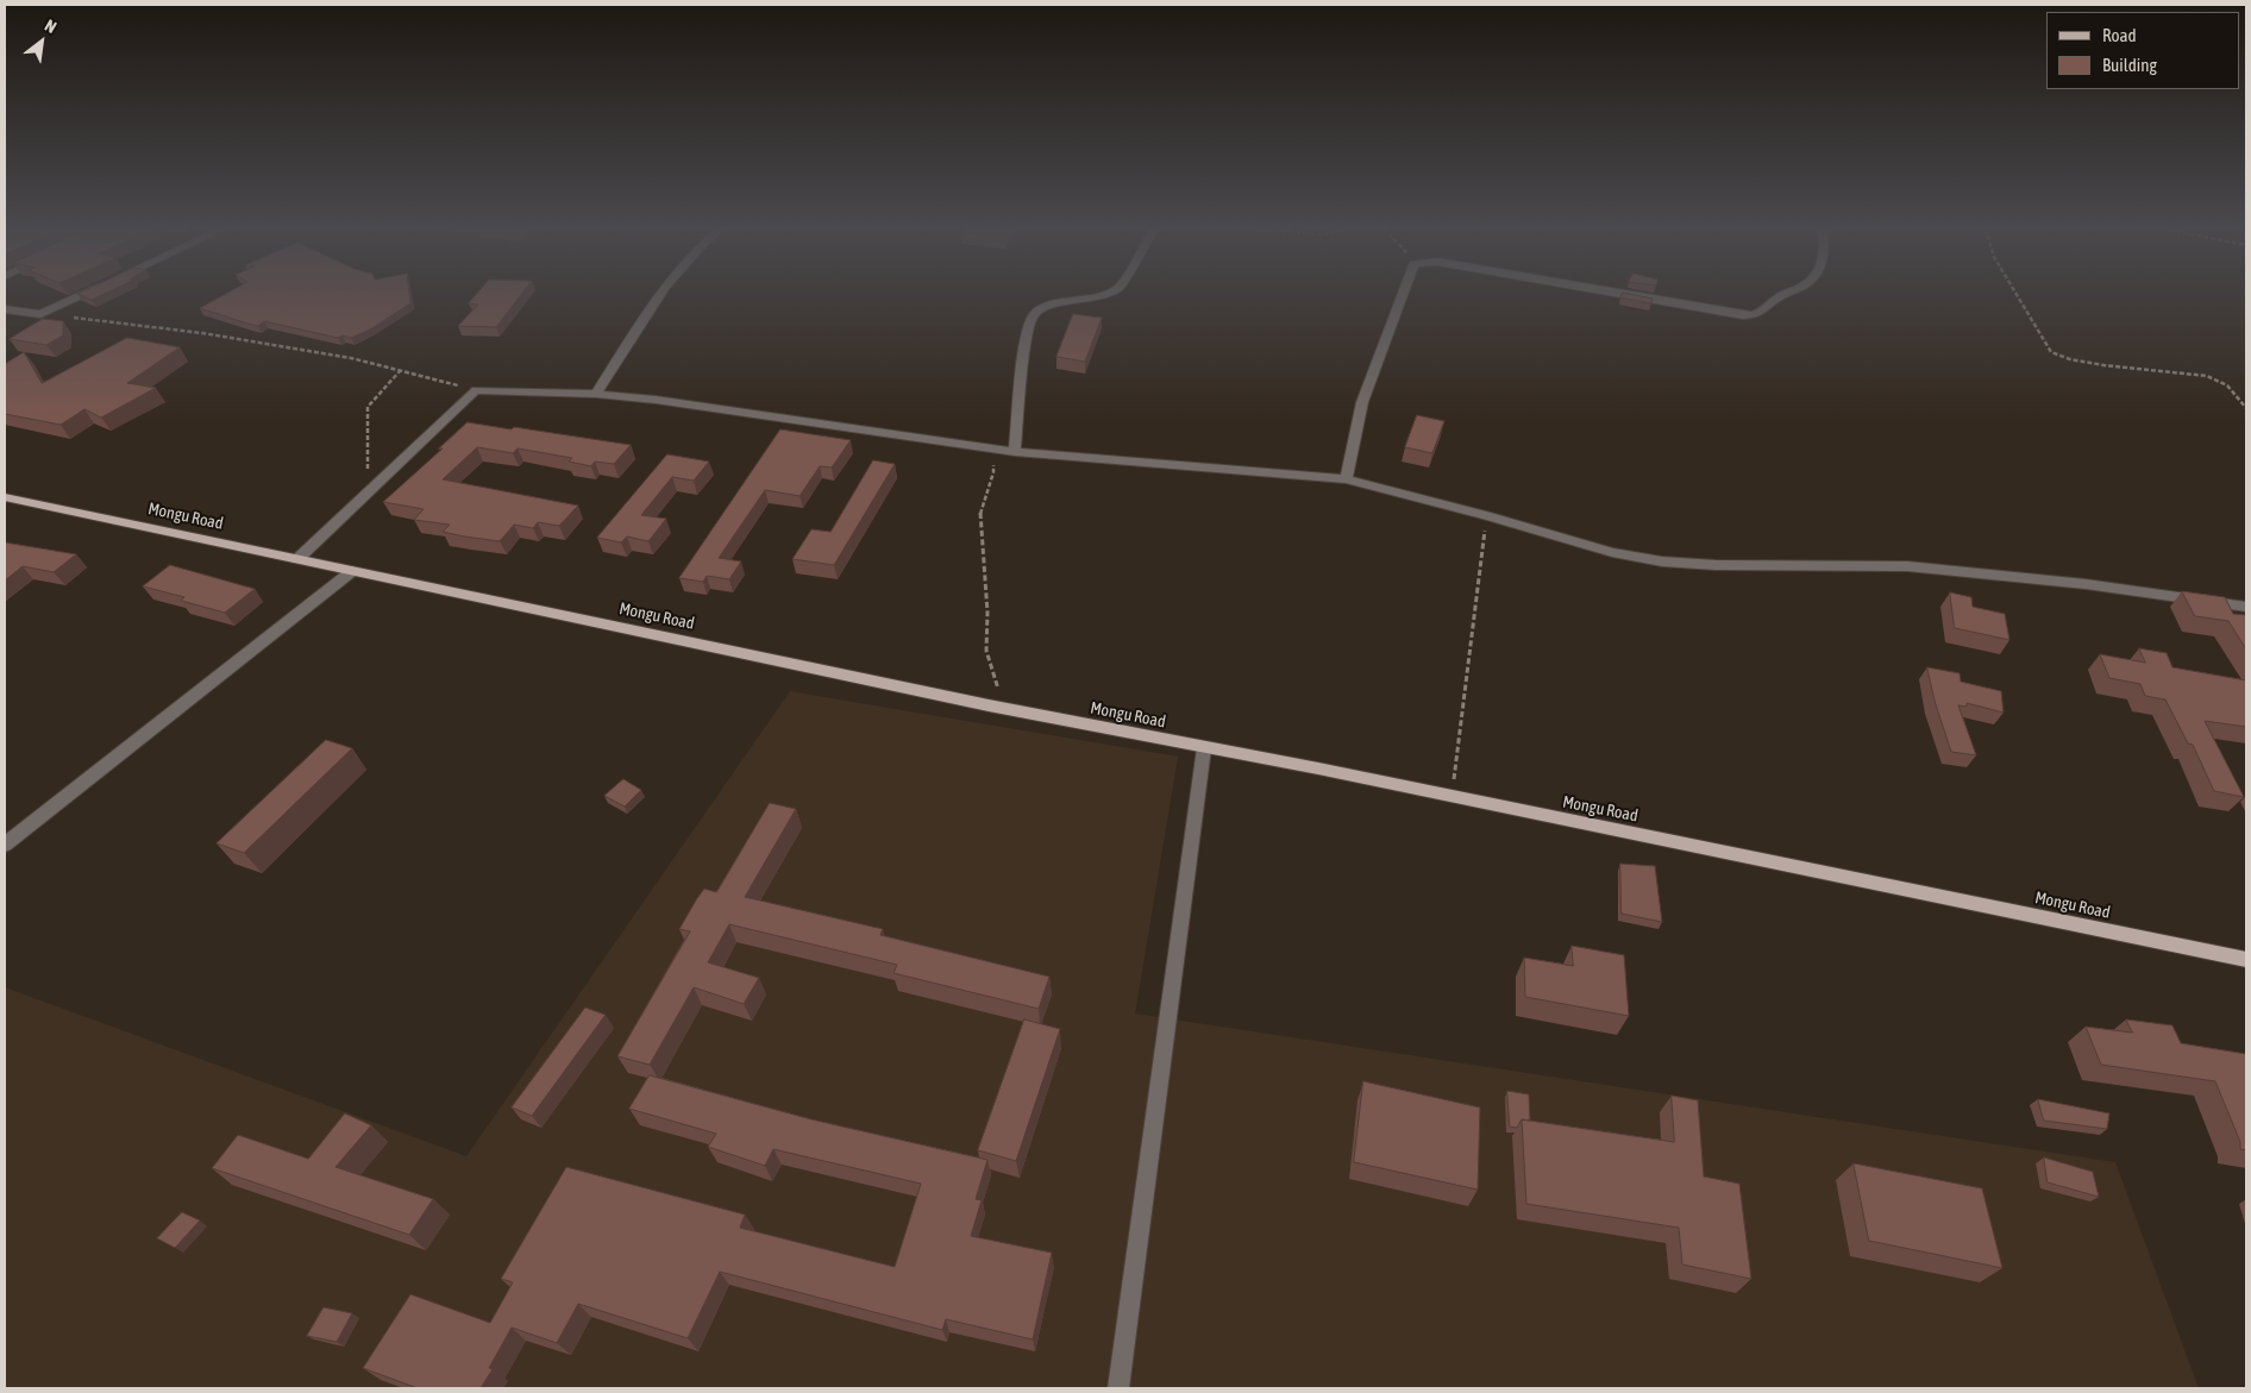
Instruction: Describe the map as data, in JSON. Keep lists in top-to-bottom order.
{
  "streets": {
    "main road": ["Mongu Road"]
  },
  "legend": ["Road", "Building"],
  "north": "top right"
}
